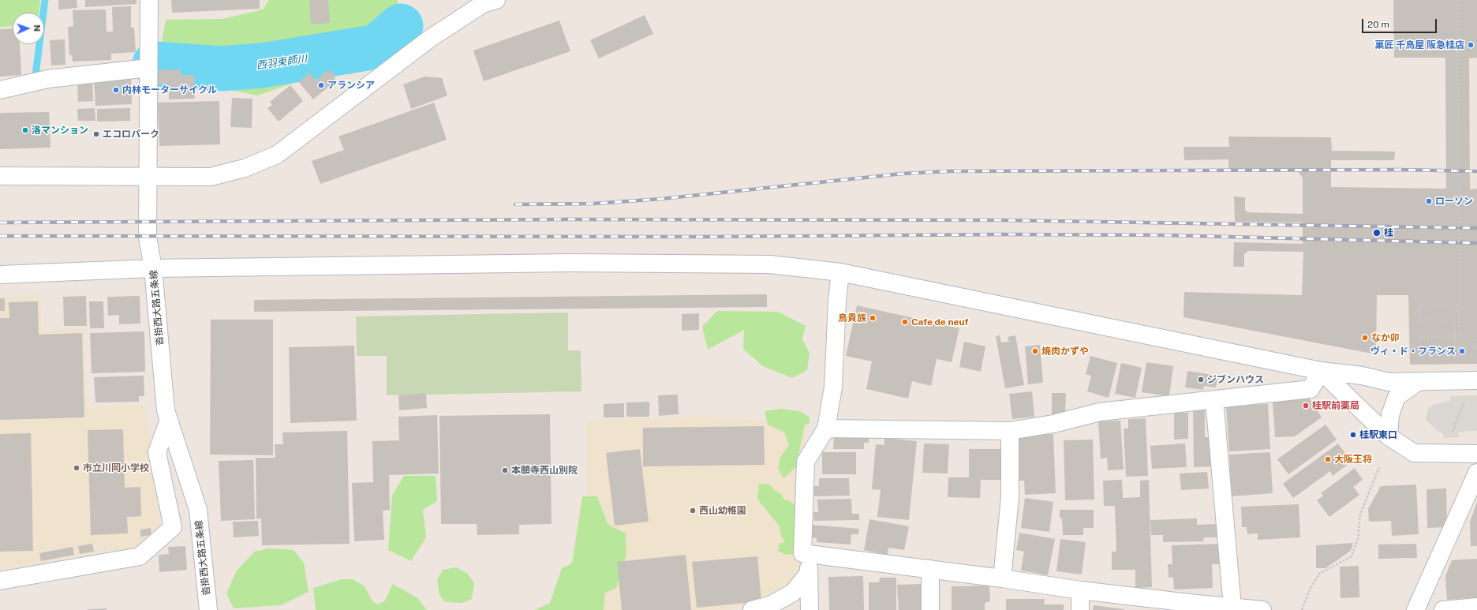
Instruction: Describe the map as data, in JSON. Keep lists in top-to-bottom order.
{
  "streets": {
    "street": ["沓掛西大路五条線"]
  },
  "water": ["西羽束師川"],
  "places": [
    "菓匠 千鳥屋 阪急桂店",
    "アランシア",
    "内林モーターサイクル",
    "洛マンション",
    "エコロパーク",
    "ローソン",
    "桂",
    "鳥貴族",
    "Cafe de neuf",
    "なか卯",
    "焼肉かずや",
    "ヴィ・ド・フランス",
    "ジブンハウス",
    "桂駅前薬局",
    "桂駅東口",
    "大阪王将",
    "市立川岡小学校",
    "本願寺西山別院",
    "西山幼稚園"
  ],
  "scale_bar": "20 m",
  "north": "right"
}
